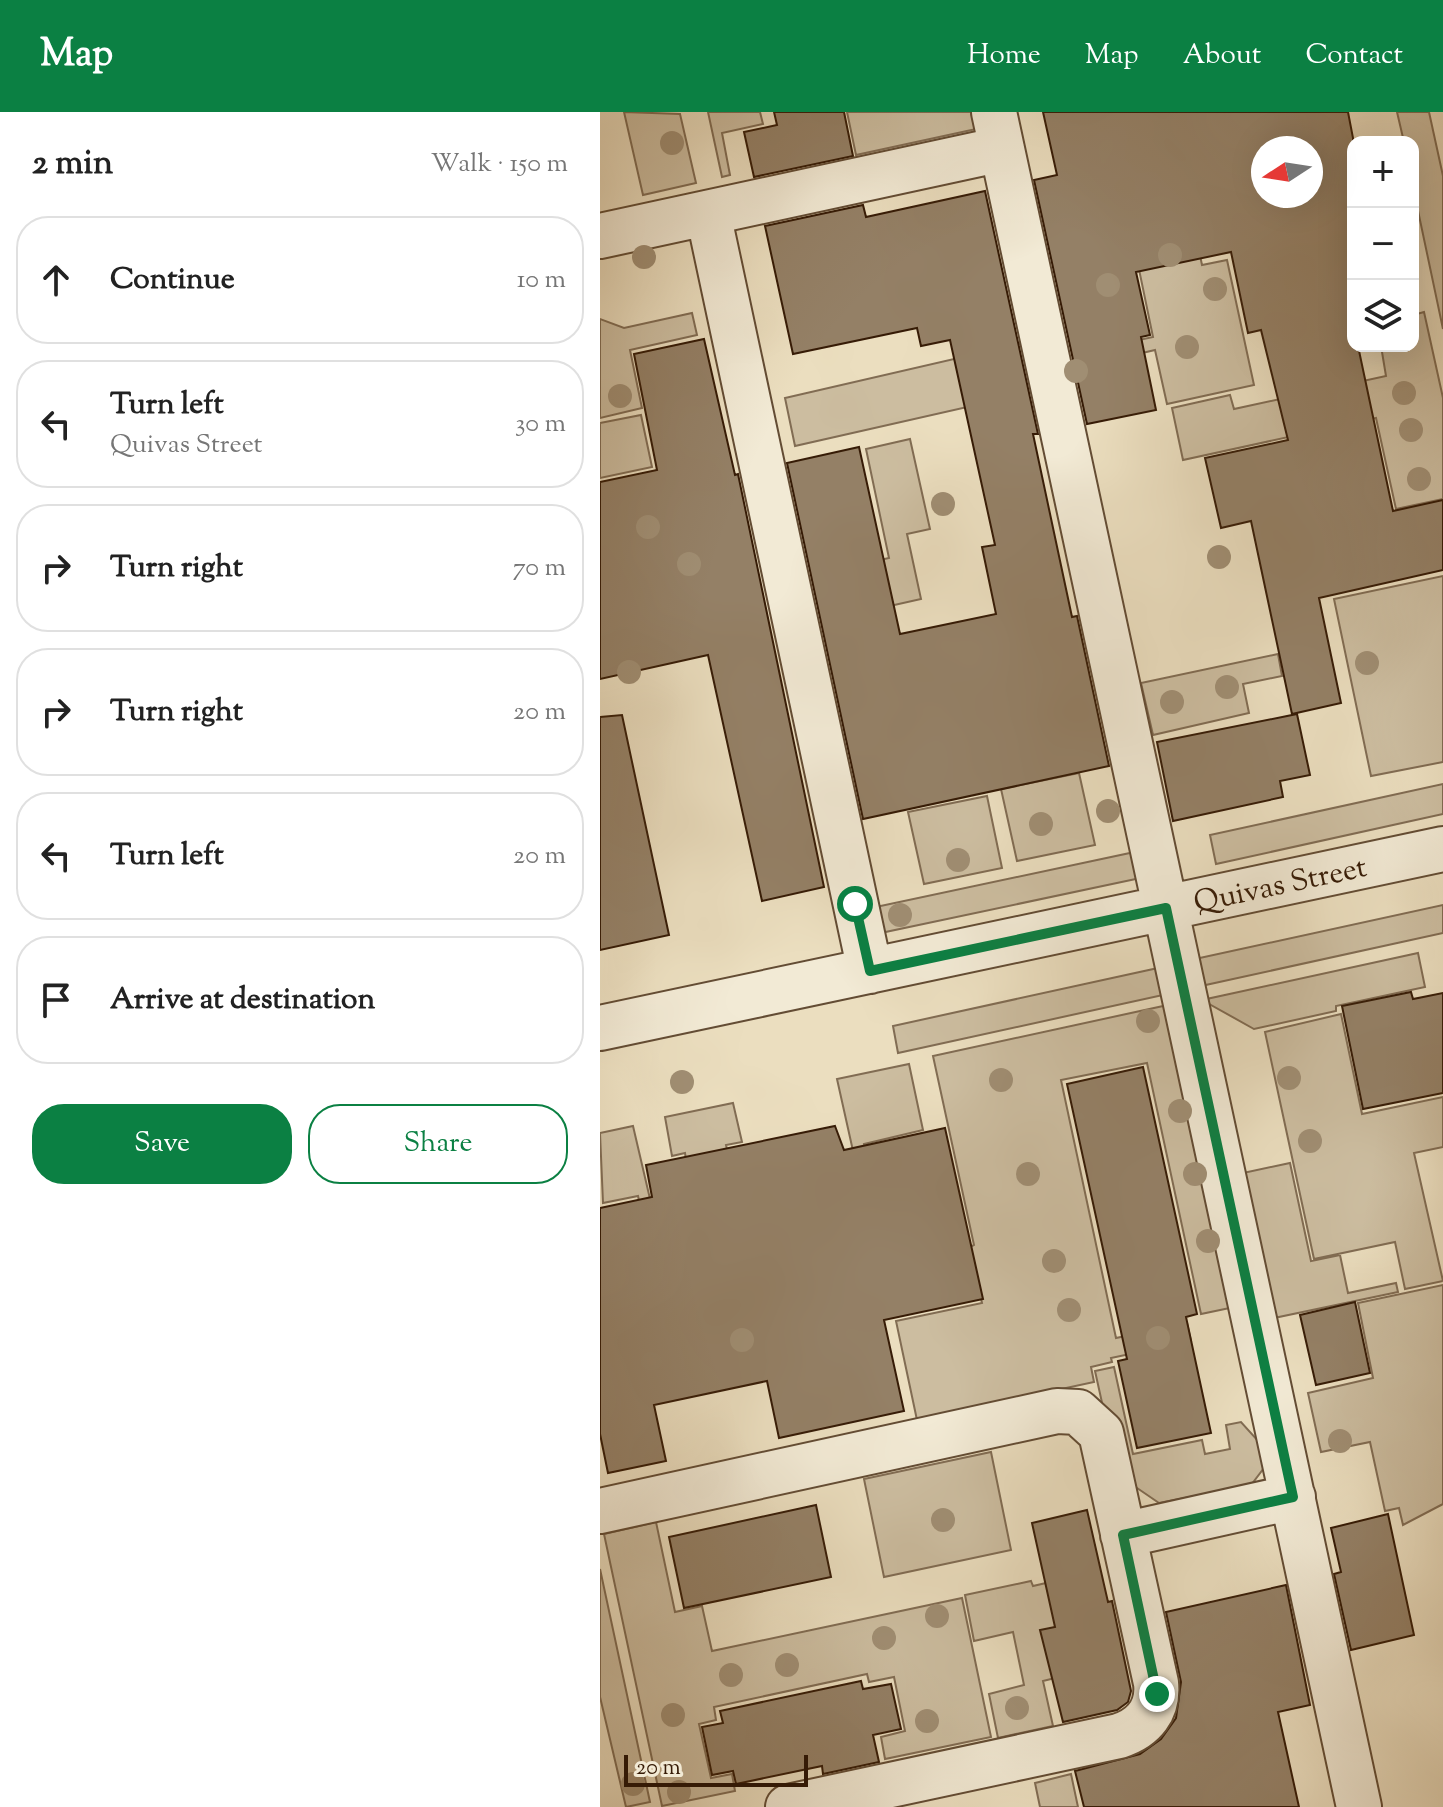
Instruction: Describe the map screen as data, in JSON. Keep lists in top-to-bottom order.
{
  "streets": {
    "street": ["Quivas Street"]
  },
  "scale_bar": "20 m",
  "north": "left",
  "page": {
    "header": "Map",
    "nav": [
      "Home",
      "Map",
      "About",
      "Contact"
    ],
    "heading": ["2 min", "Walk · 150 m"],
    "map_buttons": ["+", "−"],
    "list": [
      ["Continue", "10 m"],
      ["Turn left", "Quivas Street", "30 m"],
      ["Turn right", "70 m"],
      ["Turn right", "20 m"],
      ["Turn left", "20 m"],
      "Arrive at destination"
    ],
    "buttons": ["Save", "Share"],
    "scale": "20 m"
  }
}
